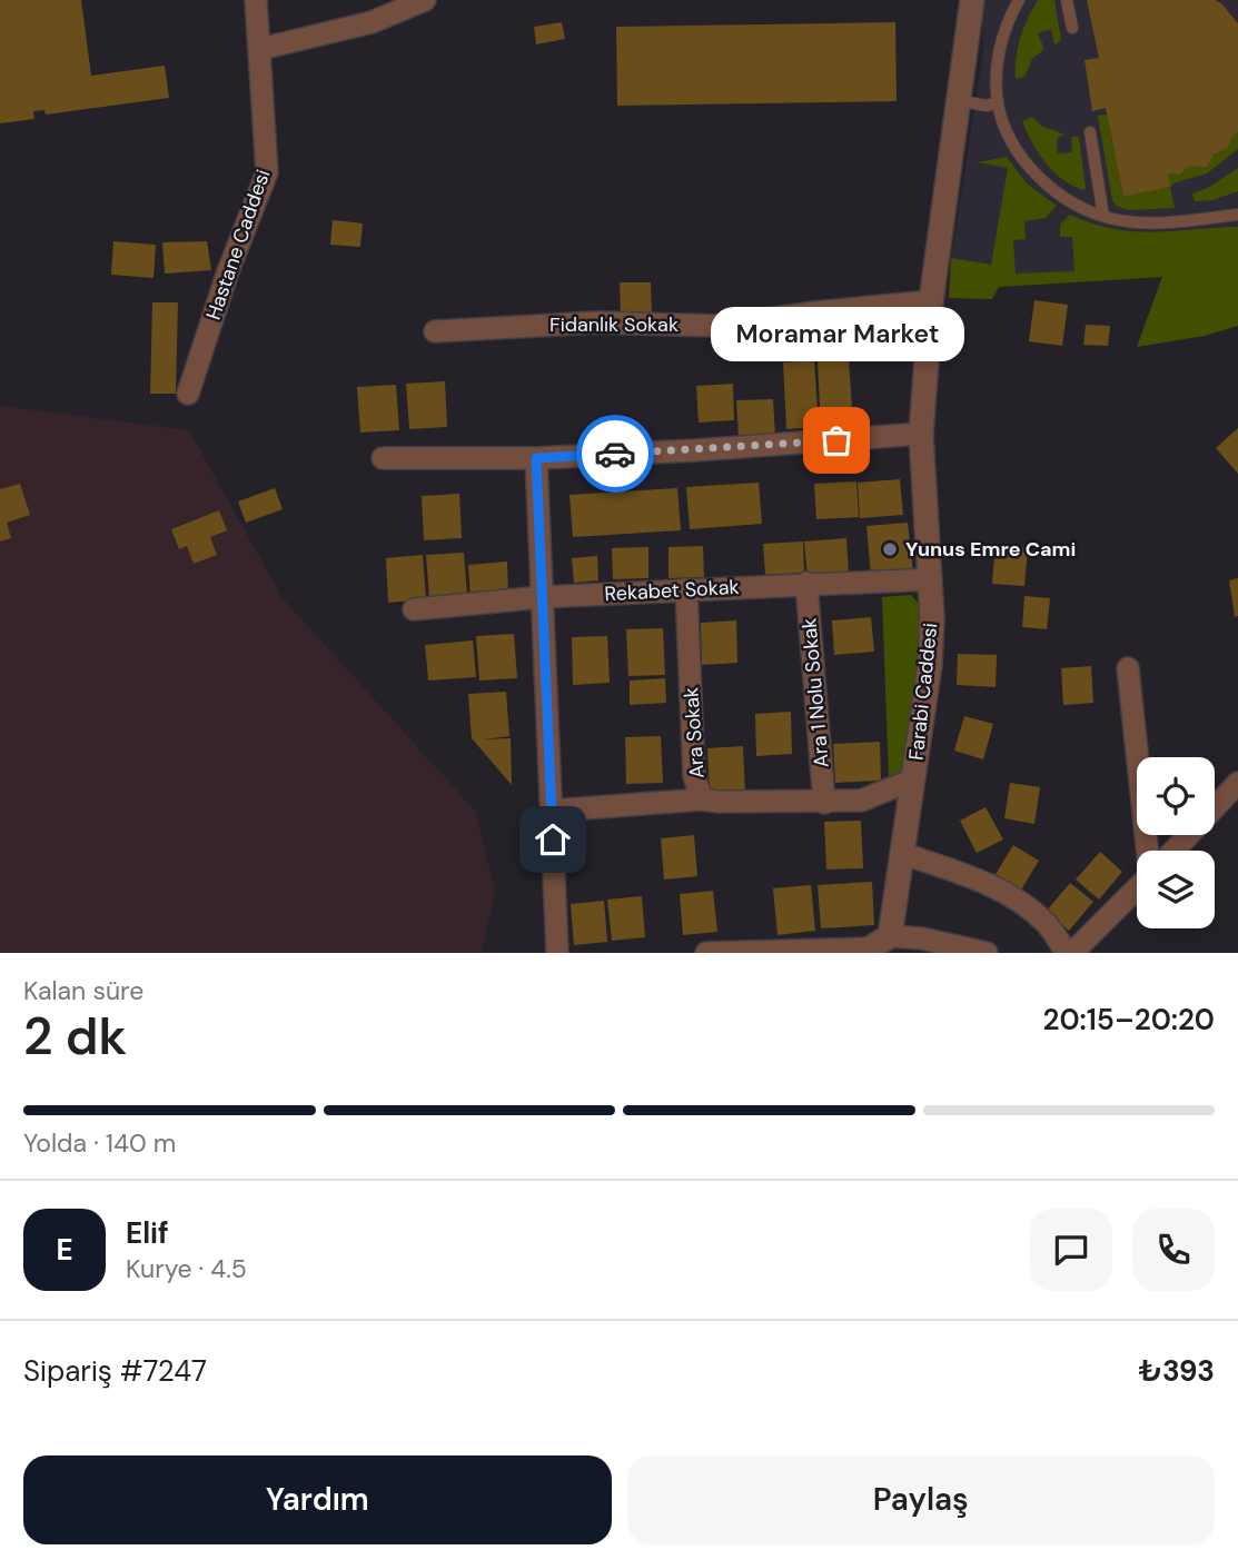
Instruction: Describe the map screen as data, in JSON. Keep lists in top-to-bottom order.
{
  "streets": {
    "street": [
      "Hastane Caddesi",
      "Fidanlık Sokak",
      "Rekabet Sokak",
      "Farabi Caddesi",
      "Ara 1 Nolu Sokak",
      "Ara Sokak"
    ]
  },
  "crossings": [
    ["Fidanlık Sokak", "Farabi Caddesi"],
    ["Rekabet Sokak", "Farabi Caddesi"],
    ["Rekabet Sokak", "Ara 1 Nolu Sokak"],
    ["Rekabet Sokak", "Ara Sokak"],
    ["Farabi Caddesi", "Ara Sokak"],
    ["Ara 1 Nolu Sokak", "Ara Sokak"]
  ],
  "places": ["Moramar Market", "Yunus Emre Cami"],
  "page": {
    "bubble": "Moramar Market",
    "heading": ["2 dk", "Kalan süre", "20:15–20:20"],
    "panel": [
      "Elif",
      "Kurye · 4.5",
      "Sipariş #7247",
      "₺393"
    ],
    "bar": "Yolda · 140 m",
    "round": "E",
    "buttons": ["Yardım", "Paylaş"]
  }
}
